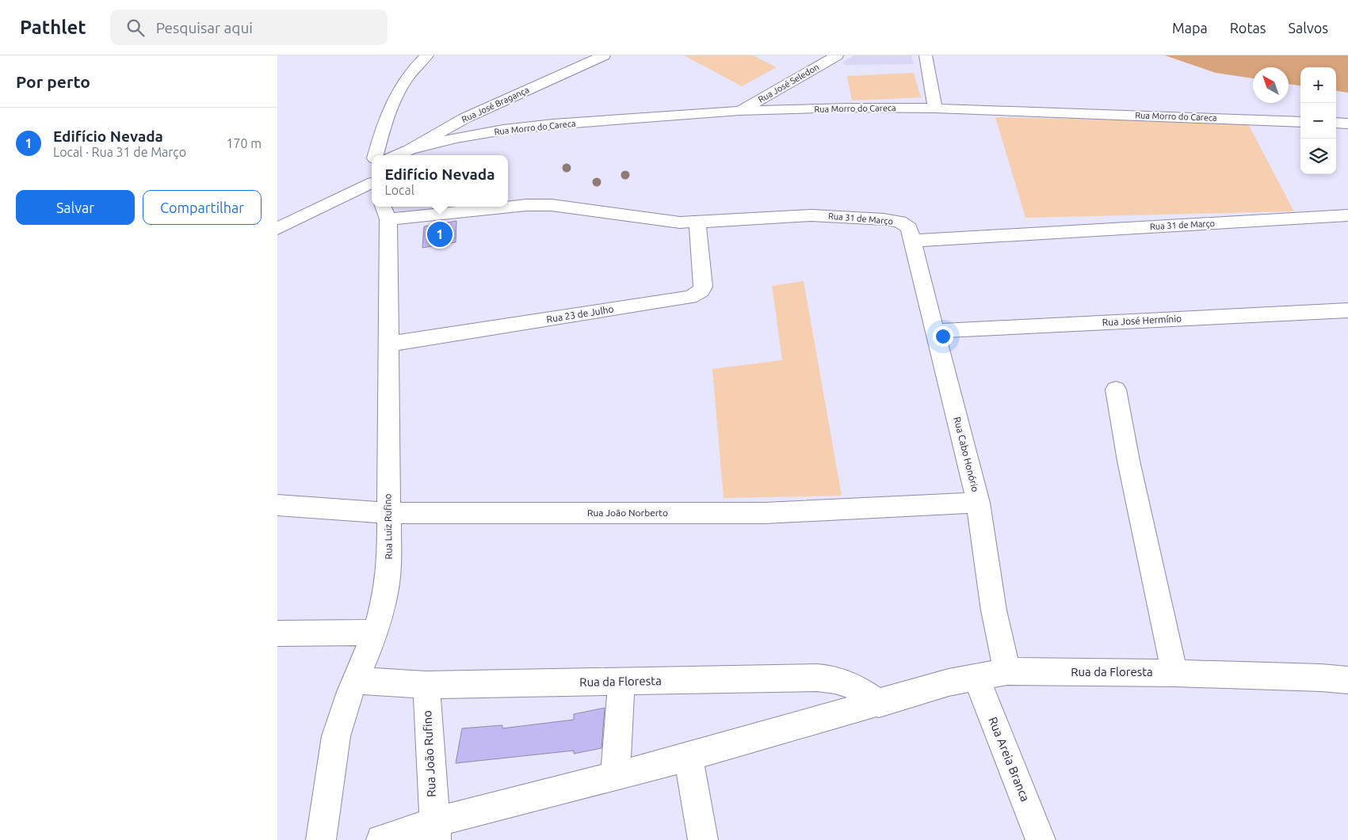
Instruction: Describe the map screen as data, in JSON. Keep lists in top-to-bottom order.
{
  "streets": {
    "street": [
      "Rua José Seledon",
      "Rua José Bragança",
      "Rua Morro do Careca",
      "Rua 31 de Março",
      "Rua 23 de Julho",
      "Rua José Hermínio",
      "Rua Cabo Honório",
      "Rua João Norberto",
      "Rua Luiz Rufino",
      "Rua da Floresta",
      "Rua João Rufino",
      "Rua Areia Branca"
    ]
  },
  "crossings": [
    ["Rua José Seledon", "Rua Morro do Careca"],
    ["Rua José Bragança", "Rua Morro do Careca"],
    ["Rua 31 de Março", "Rua 23 de Julho"],
    ["Rua 31 de Março", "Rua Cabo Honório"],
    ["Rua 31 de Março", "Rua Luiz Rufino"],
    ["Rua 23 de Julho", "Rua Luiz Rufino"],
    ["Rua José Hermínio", "Rua Cabo Honório"],
    ["Rua Cabo Honório", "Rua João Norberto"],
    ["Rua Cabo Honório", "Rua da Floresta"],
    ["Rua João Norberto", "Rua Luiz Rufino"],
    ["Rua Luiz Rufino", "Rua da Floresta"],
    ["Rua da Floresta", "Rua João Rufino"],
    ["Rua da Floresta", "Rua Areia Branca"]
  ],
  "north": "top left",
  "page": {
    "header": "Pathlet",
    "search": "Pesquisar aqui",
    "nav": ["Mapa", "Rotas", "Salvos"],
    "heading": "Por perto",
    "map_buttons": ["+", "−"],
    "list": [
      {
        "mark": "1",
        "name": "Edifício Nevada",
        "note": "Local · Rua 31 de Março",
        "value": "170 m"
      }
    ],
    "popup": ["Edifício Nevada", "Local"],
    "buttons": ["Salvar", "Compartilhar"],
    "pins": "1"
  }
}
